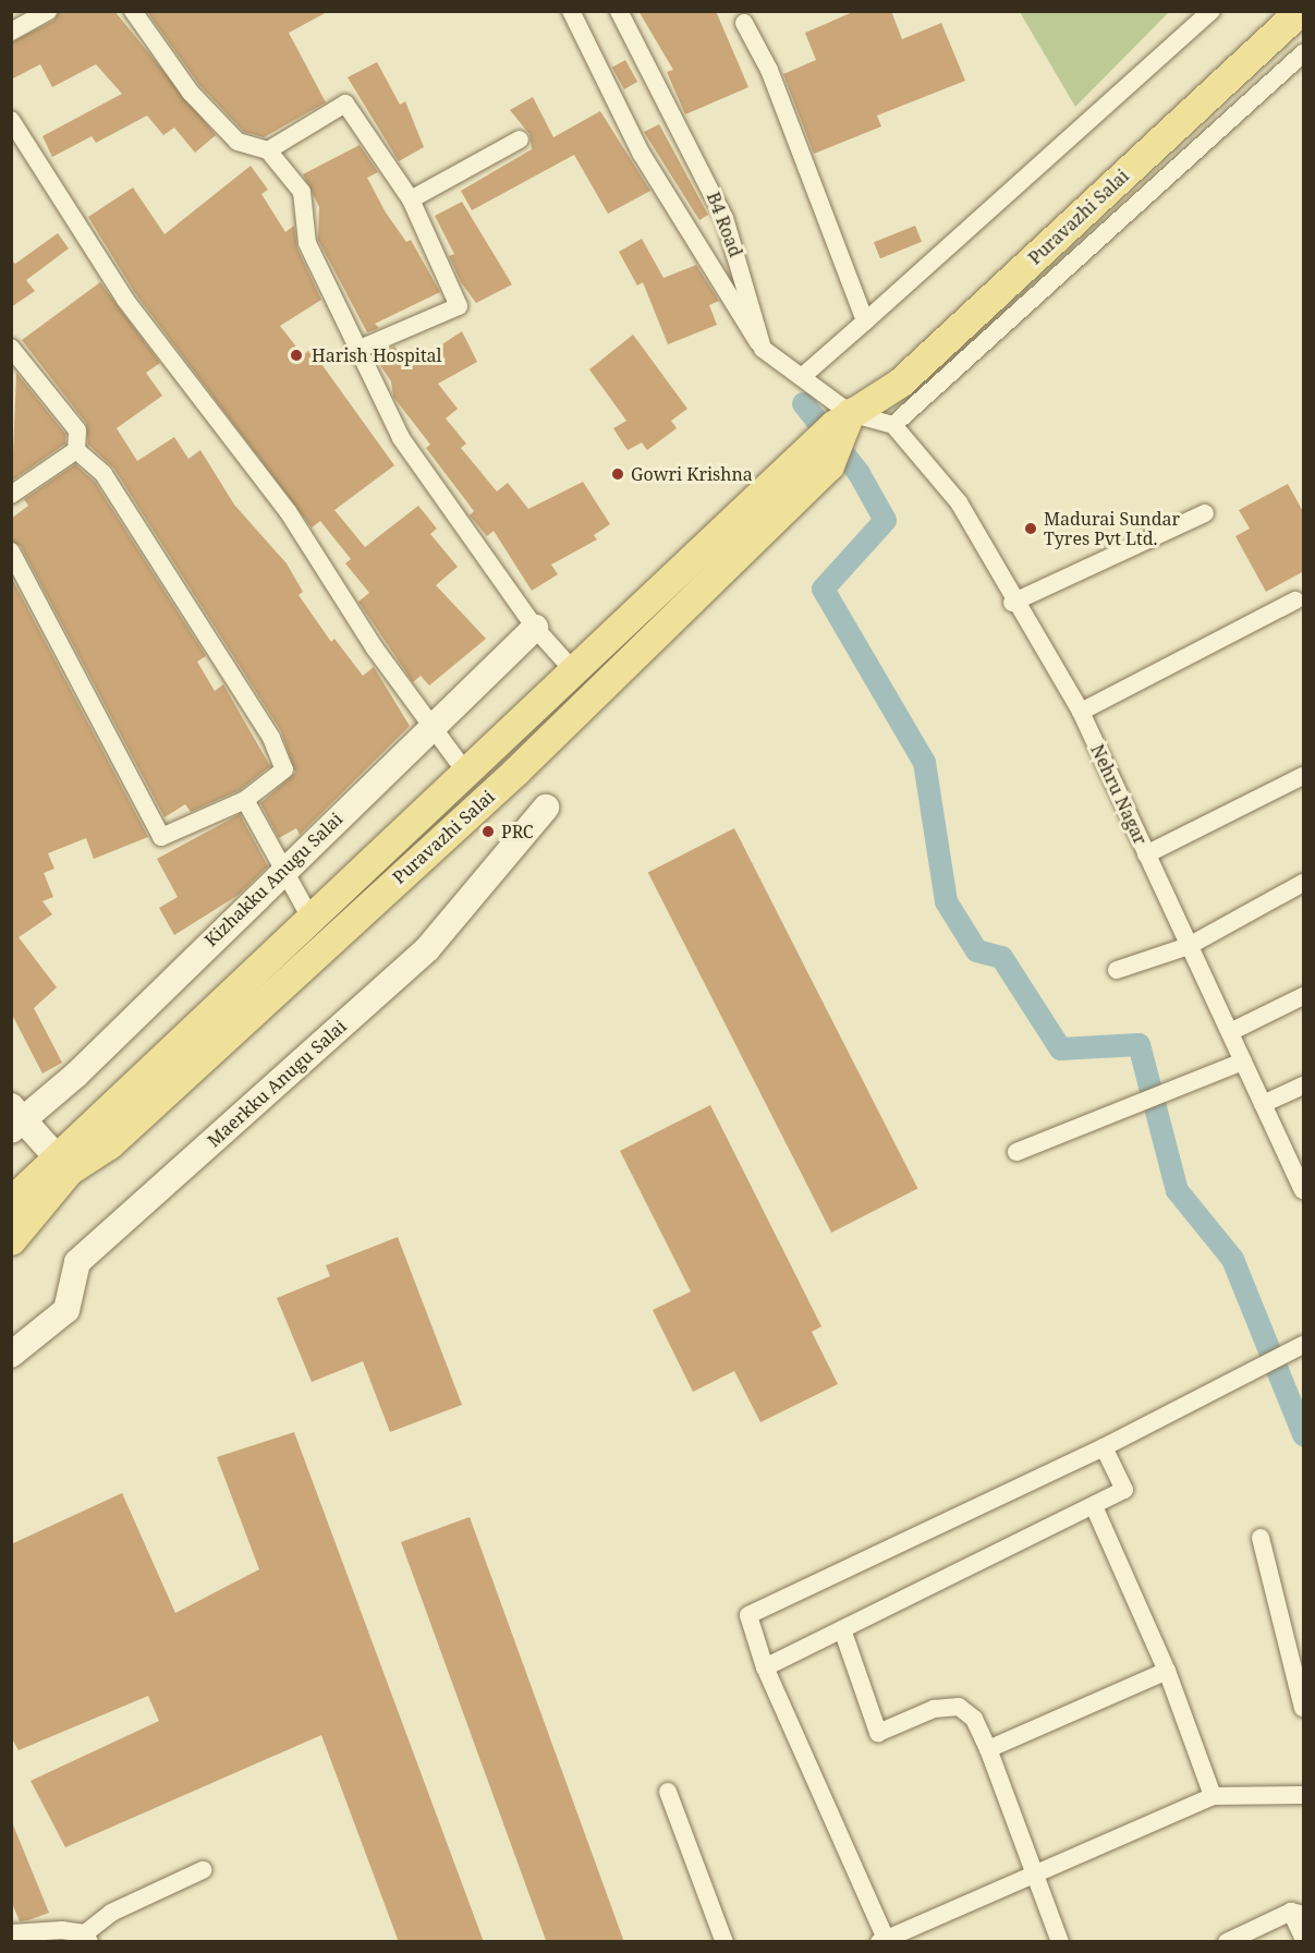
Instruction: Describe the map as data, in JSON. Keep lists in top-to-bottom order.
{
  "streets": {
    "main road": ["Puravazhi Salai"],
    "street": [
      "B4 Road",
      "Nehru Nagar",
      "Kizhakku Anugu Salai",
      "Maerkku Anugu Salai"
    ]
  },
  "places": [
    "Harish Hospital",
    "Gowri Krishna",
    "Madurai Sundar Tyres Pvt Ltd.",
    "PRC"
  ]
}
